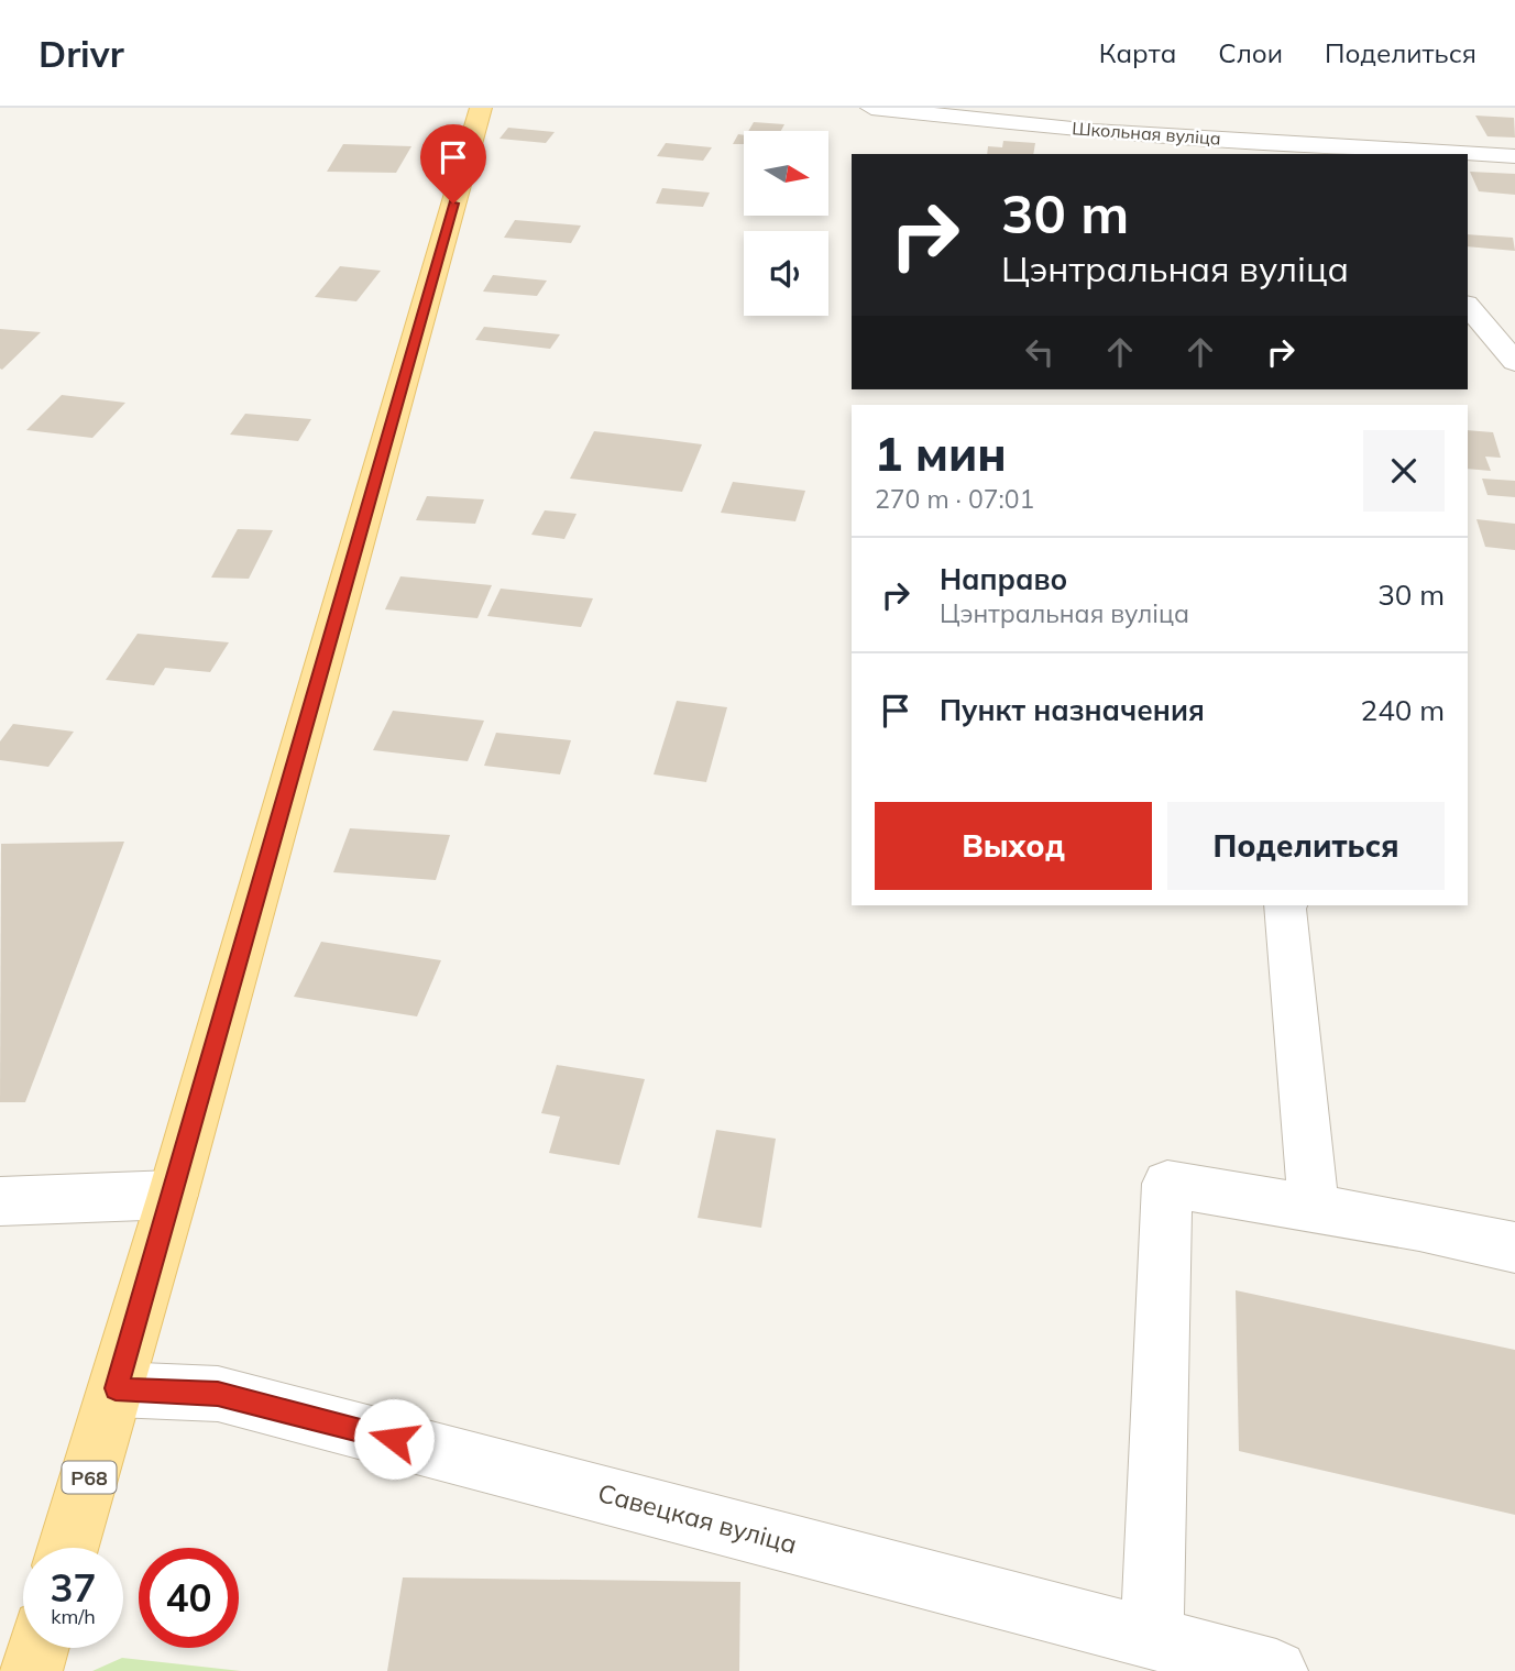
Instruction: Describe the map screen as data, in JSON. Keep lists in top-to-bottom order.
{
  "streets": {
    "main road": ["Р68"],
    "street": ["Школьная вуліца", "Савецкая вуліца"]
  },
  "crossings": [
    ["Р68", "Савецкая вуліца"]
  ],
  "north": "right",
  "page": {
    "header": "Drivr",
    "nav": ["Карта", "Слои", "Поделиться"],
    "turn": ["30 m", "Цэнтральная вуліца"],
    "heading": ["1 мин", "270 m · 07:01"],
    "list": [
      {
        "name": "Направо",
        "note": "Цэнтральная вуліца",
        "value": "30 m"
      },
      {
        "name": "Пункт назначения",
        "value": "240 m"
      }
    ],
    "buttons": ["Выход", "Поделиться"],
    "speed": "37 km/h",
    "limit": "40"
  }
}
